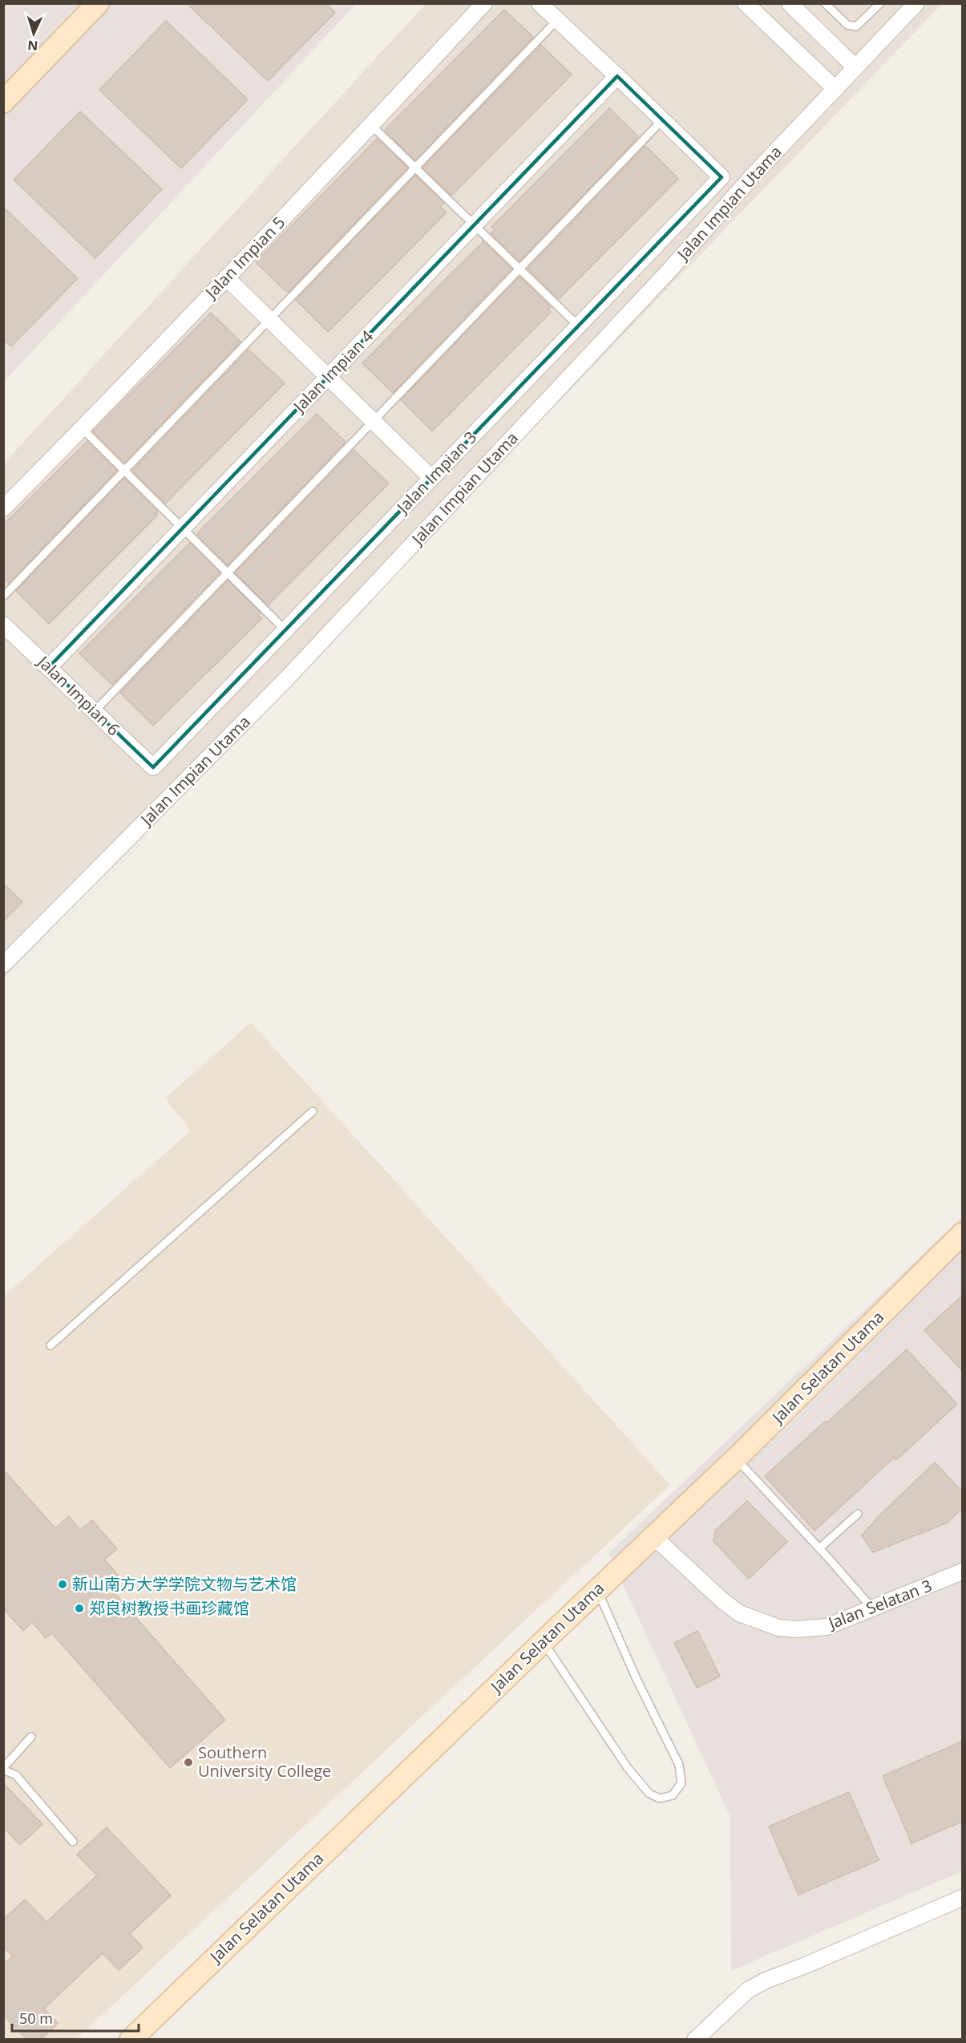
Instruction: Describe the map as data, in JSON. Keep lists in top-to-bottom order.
{
  "streets": {
    "street": [
      "Jalan Impian Utama",
      "Jalan Impian 5",
      "Jalan Impian 4",
      "Jalan Impian 3",
      "Jalan Impian 6",
      "Jalan Selatan Utama",
      "Jalan Selatan 3"
    ]
  },
  "crossings": [
    ["Jalan Impian 4", "Jalan Impian 6"],
    ["Jalan Impian 3", "Jalan Impian 6"],
    ["Jalan Selatan Utama", "Jalan Selatan 3"]
  ],
  "places": ["新山南方大学学院文物与艺术馆", "郑良树教授书画珍藏馆", "Southern University College"],
  "scale_bar": "50 m",
  "north": "bottom"
}
